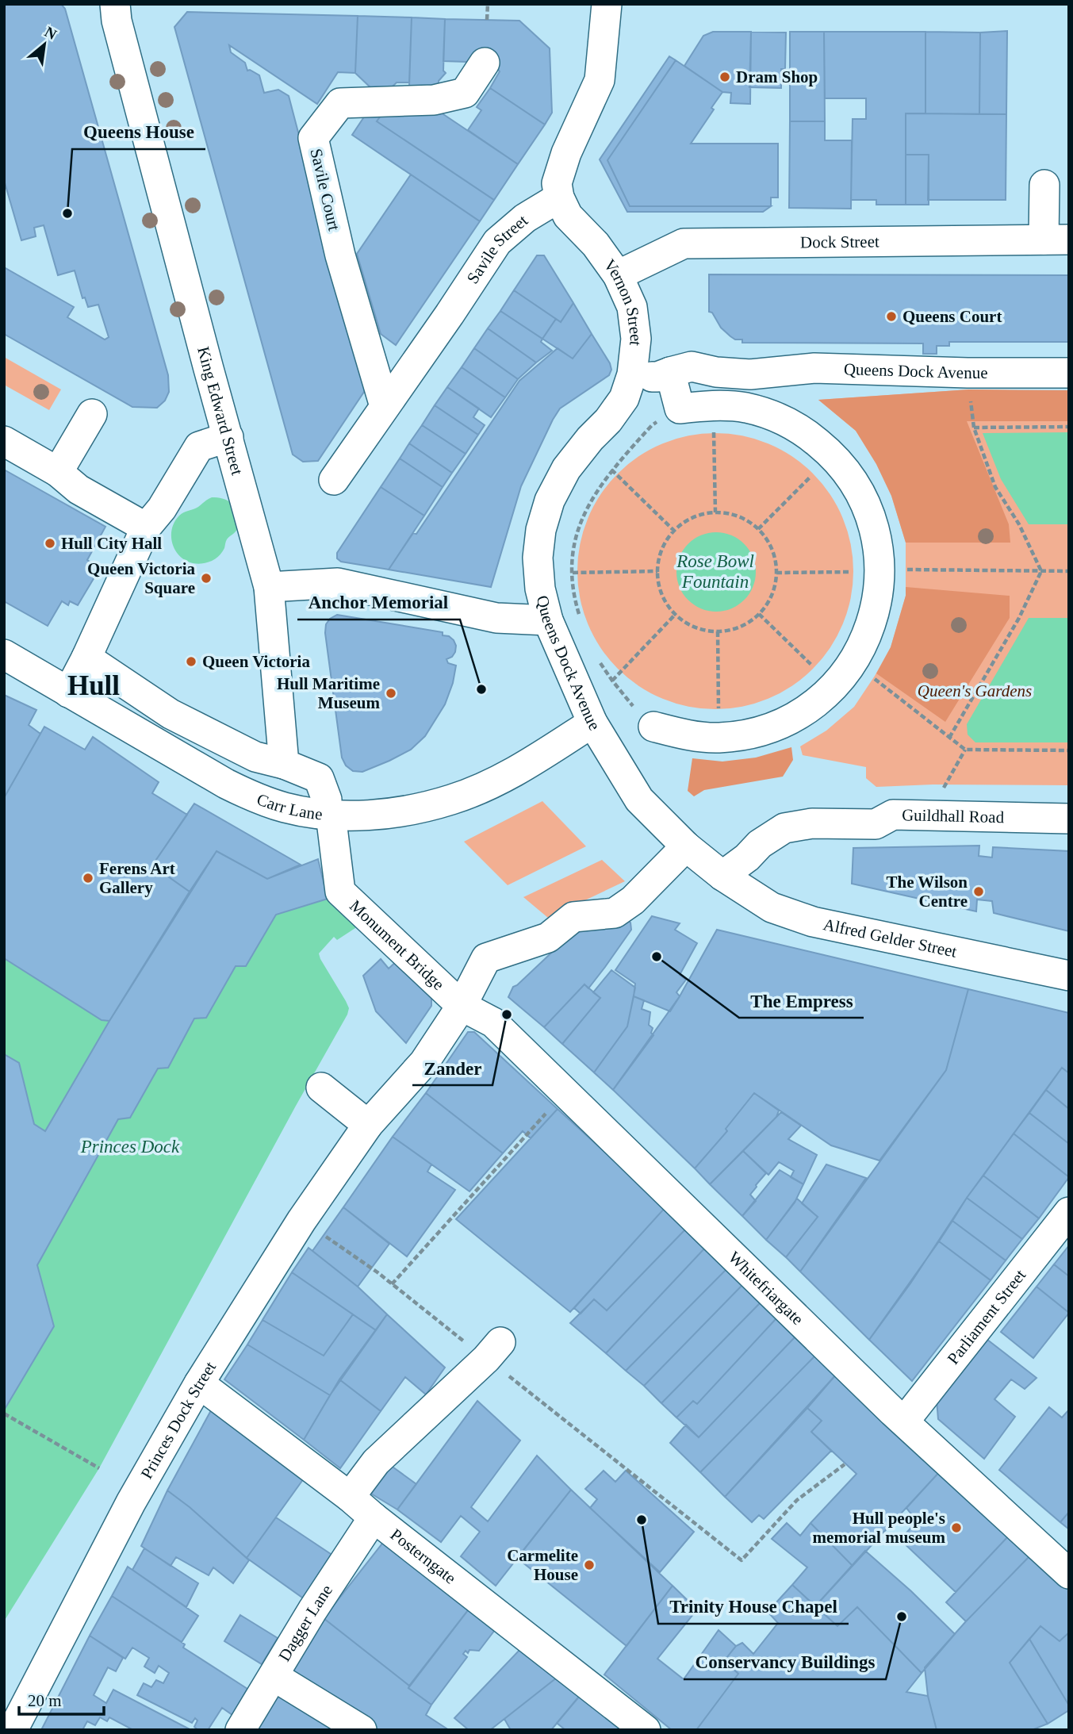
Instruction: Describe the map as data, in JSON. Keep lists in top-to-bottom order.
{
  "streets": {
    "street": [
      "Savile Court",
      "Dock Street",
      "Savile Street",
      "Vernon Street",
      "Queens Dock Avenue",
      "King Edward Street",
      "Carr Lane",
      "Guildhall Road",
      "Alfred Gelder Street",
      "Monument Bridge",
      "Whitefriargate",
      "Parliament Street",
      "Princes Dock Street",
      "Posterngate",
      "Dagger Lane"
    ]
  },
  "crossings": [
    ["Savile Court", "Savile Street"],
    ["Dock Street", "Vernon Street"],
    ["Savile Street", "Vernon Street"],
    ["Vernon Street", "Queens Dock Avenue"],
    ["Queens Dock Avenue", "Carr Lane"],
    ["Queens Dock Avenue", "Guildhall Road"],
    ["Queens Dock Avenue", "Alfred Gelder Street"],
    ["Queens Dock Avenue", "Princes Dock Street"],
    ["Carr Lane", "Monument Bridge"],
    ["Guildhall Road", "Alfred Gelder Street"],
    ["Monument Bridge", "Whitefriargate"],
    ["Monument Bridge", "Princes Dock Street"],
    ["Whitefriargate", "Parliament Street"],
    ["Whitefriargate", "Princes Dock Street"],
    ["Princes Dock Street", "Posterngate"],
    ["Posterngate", "Dagger Lane"]
  ],
  "districts": ["Hull"],
  "water": ["Rose Bowl Fountain", "Princes Dock"],
  "parks": ["Queen's Gardens"],
  "places": [
    "Dram Shop",
    "Queens House",
    "Queens Court",
    "Hull City Hall",
    "Queen Victoria Square",
    "Queen Victoria",
    "Anchor Memorial",
    "Hull Maritime Museum",
    "Ferens Art Gallery",
    "The Wilson Centre",
    "The Empress",
    "Zander",
    "Trinity House Chapel",
    "Hull people's memorial museum",
    "Carmelite House",
    "Conservancy Buildings"
  ],
  "scale_bar": "20 m",
  "north": "top right"
}
